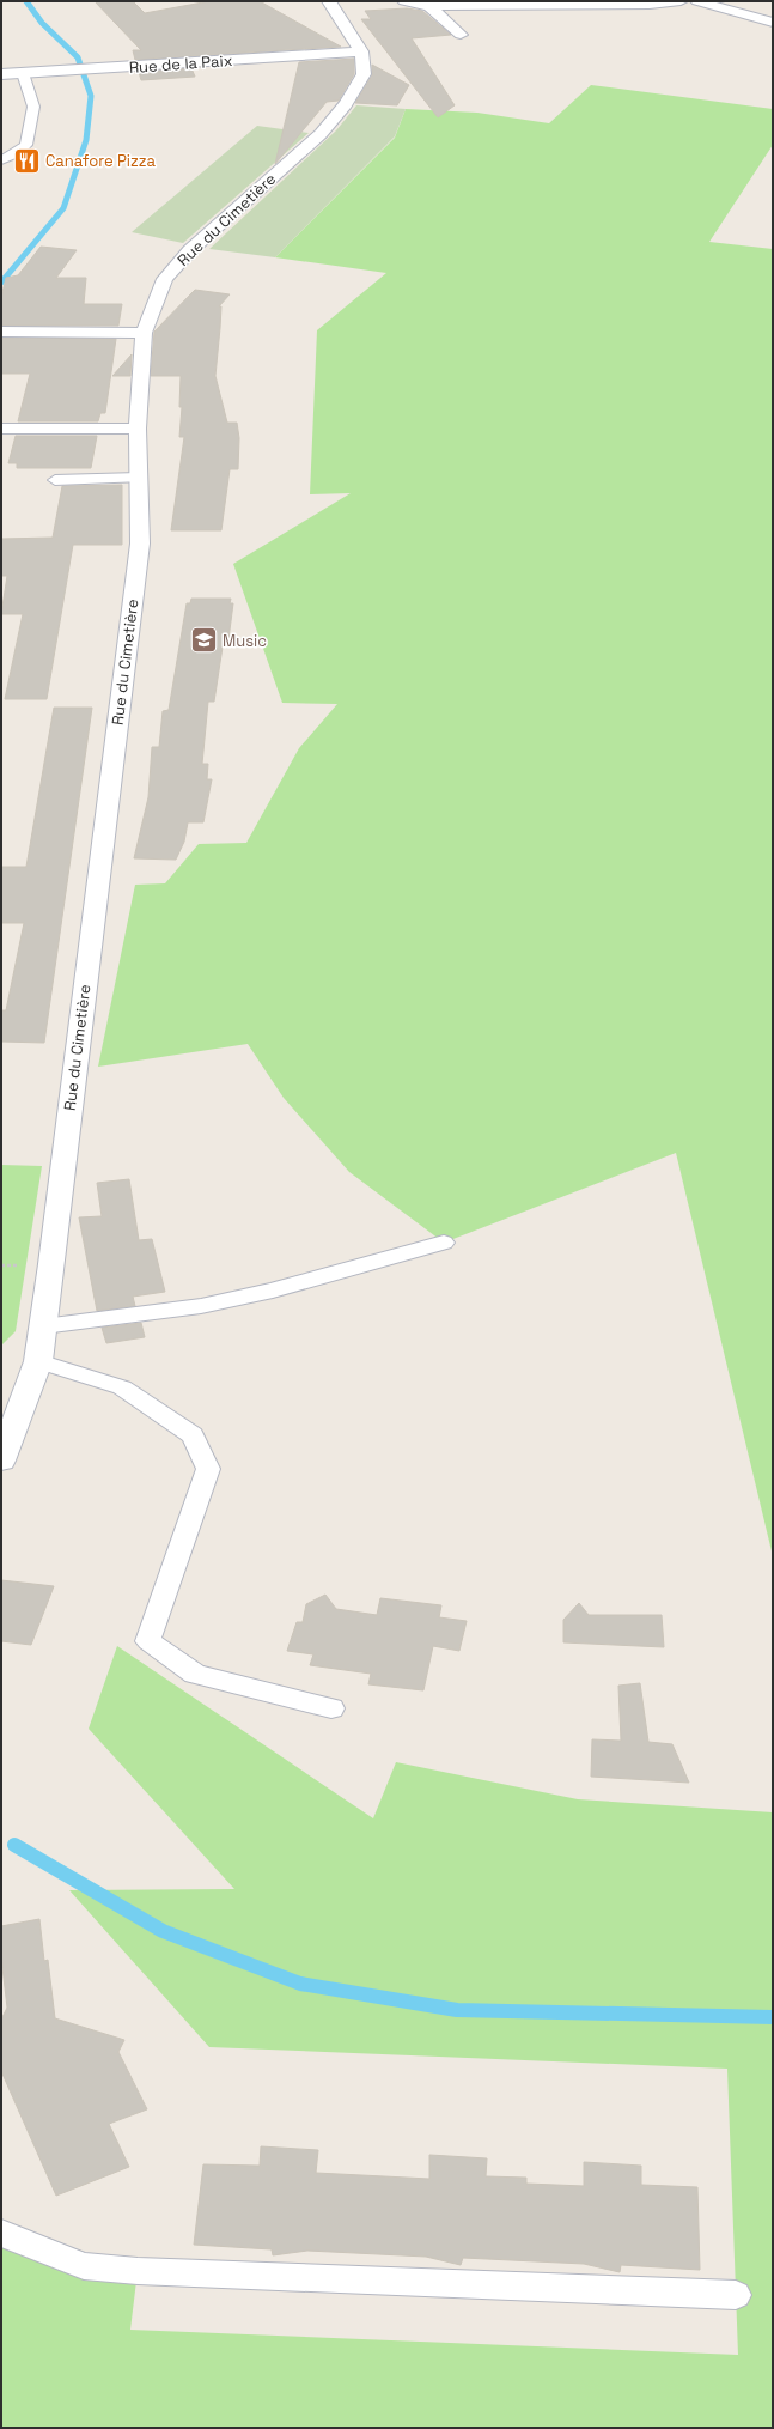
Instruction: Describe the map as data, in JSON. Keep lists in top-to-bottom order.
{
  "streets": {
    "street": ["Rue de la Paix", "Rue du Cimetière"]
  },
  "crossings": [
    ["Rue de la Paix", "Rue du Cimetière"]
  ],
  "places": {
    "restaurant": ["Canafore Pizza"],
    "school or university": ["Music"]
  }
}
